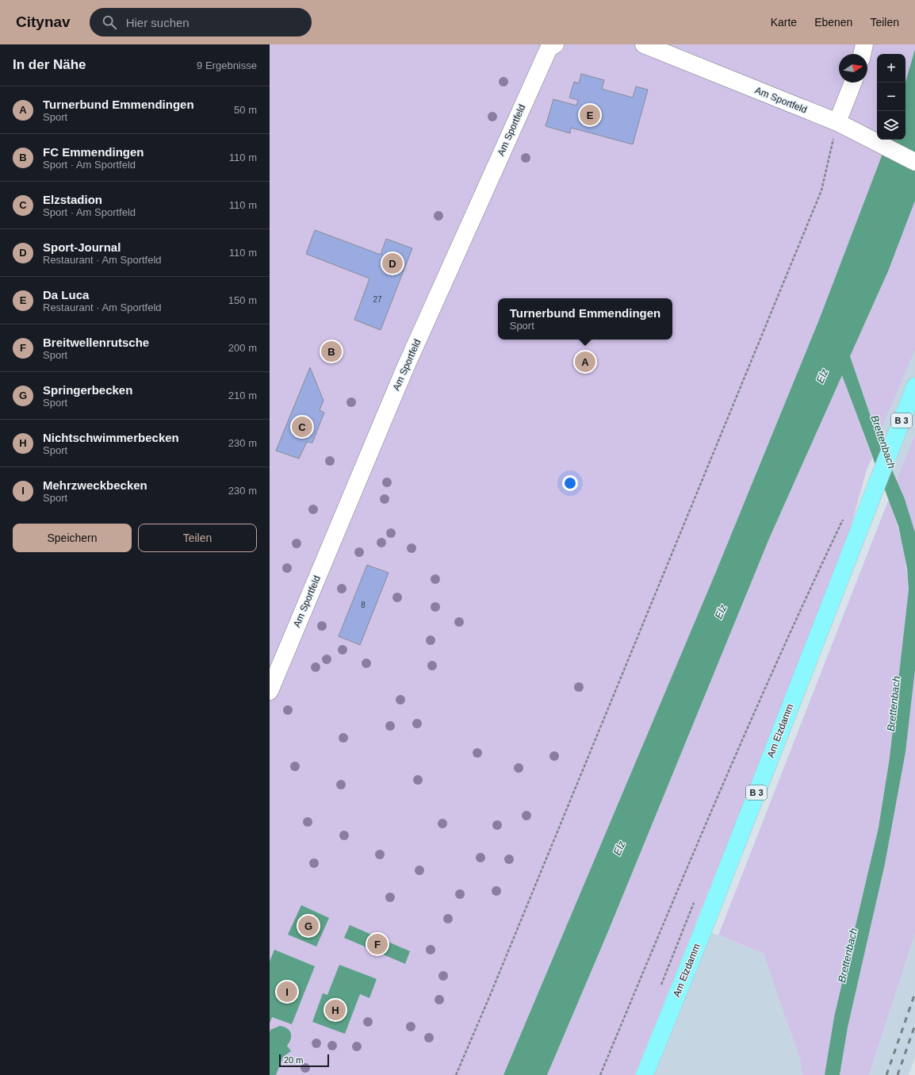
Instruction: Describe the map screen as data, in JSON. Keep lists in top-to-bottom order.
{
  "streets": {
    "main road": ["B 3", "Am Elzdamm"],
    "street": ["Am Sportfeld"]
  },
  "water": ["Elz", "Brettenbach"],
  "house_numbers": ["27", "8"],
  "scale_bar": "20 m",
  "north": "right",
  "page": {
    "header": "Citynav",
    "search": "Hier suchen",
    "nav": ["Karte", "Ebenen", "Teilen"],
    "heading": ["In der Nähe", "9 Ergebnisse"],
    "map_buttons": ["+", "−"],
    "list": [
      {
        "mark": "A",
        "name": "Turnerbund Emmendingen",
        "note": "Sport",
        "value": "50 m"
      },
      {
        "mark": "B",
        "name": "FC Emmendingen",
        "note": "Sport · Am Sportfeld",
        "value": "110 m"
      },
      {
        "mark": "C",
        "name": "Elzstadion",
        "note": "Sport · Am Sportfeld",
        "value": "110 m"
      },
      {
        "mark": "D",
        "name": "Sport-Journal",
        "note": "Restaurant · Am Sportfeld",
        "value": "110 m"
      },
      {
        "mark": "E",
        "name": "Da Luca",
        "note": "Restaurant · Am Sportfeld",
        "value": "150 m"
      },
      {
        "mark": "F",
        "name": "Breitwellenrutsche",
        "note": "Sport",
        "value": "200 m"
      },
      {
        "mark": "G",
        "name": "Springerbecken",
        "note": "Sport",
        "value": "210 m"
      },
      {
        "mark": "H",
        "name": "Nichtschwimmerbecken",
        "note": "Sport",
        "value": "230 m"
      },
      {
        "mark": "I",
        "name": "Mehrzweckbecken",
        "note": "Sport",
        "value": "230 m"
      }
    ],
    "pins": [
      "E",
      "D",
      "B",
      "A",
      "C",
      "G",
      "F",
      "I",
      "H"
    ],
    "popup": ["Turnerbund Emmendingen", "Sport"],
    "buttons": ["Speichern", "Teilen"],
    "scale": "20 m"
  }
}
